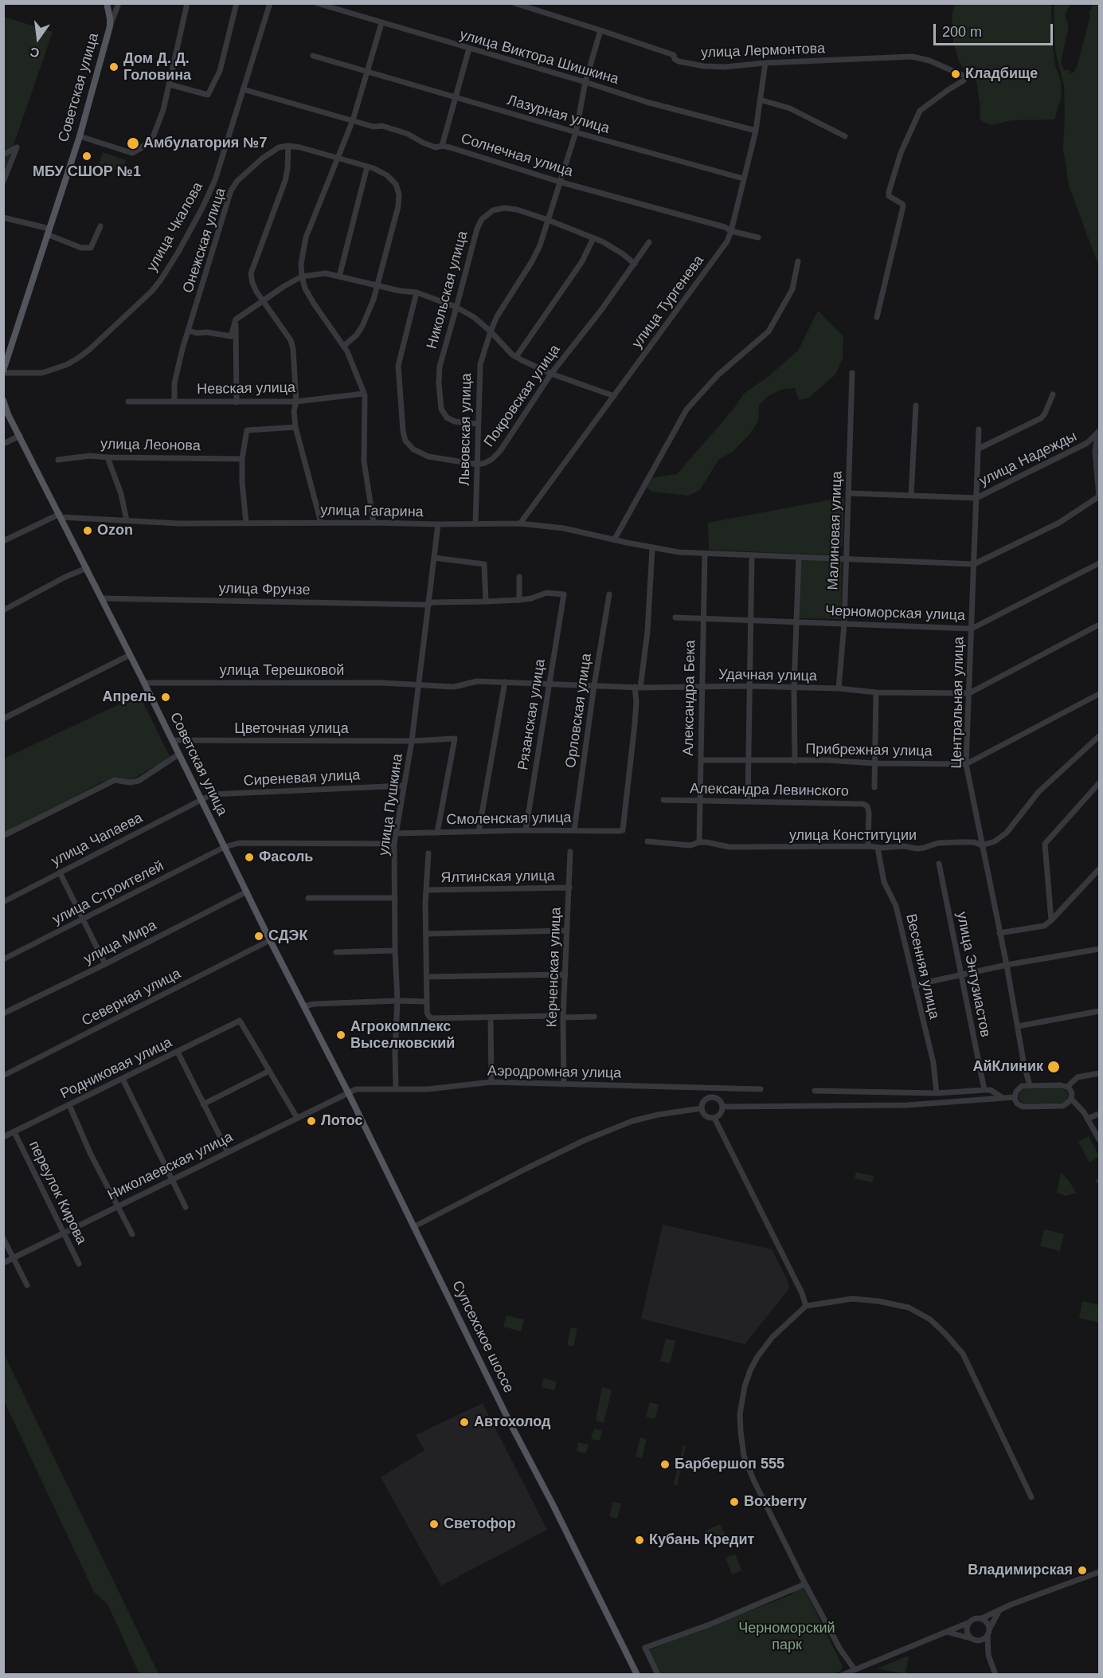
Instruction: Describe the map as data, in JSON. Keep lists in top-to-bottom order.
{
  "streets": {
    "main road": ["Советская улица", "Супсехское шоссе"],
    "street": [
      "улица Лермонтова",
      "улица Виктора Шишкина",
      "Лазурная улица",
      "Солнечная улица",
      "улица Чкалова",
      "Онежская улица",
      "Никольская улица",
      "улица Тургенева",
      "Невская улица",
      "Покровская улица",
      "Львовская улица",
      "улица Леонова",
      "улица Надежды",
      "улица Гагарина",
      "Малиновая улица",
      "улица Фрунзе",
      "Черноморская улица",
      "улица Терешковой",
      "Удачная улица",
      "Александра Бека",
      "Центральная улица",
      "Орловская улица",
      "Рязанская улица",
      "Цветочная улица",
      "Прибрежная улица",
      "Сиреневая улица",
      "Александра Левинского",
      "улица Пушкина",
      "Смоленская улица",
      "улица Конституции",
      "улица Чапаева",
      "Ялтинская улица",
      "улица Строителей",
      "улица Мира",
      "Весенняя улица",
      "Керченская улица",
      "улица Энтузиастов",
      "Северная улица",
      "Родниковая улица",
      "Аэродромная улица",
      "Николаевская улица",
      "переулок Кирова"
    ]
  },
  "crossings": [
    ["улица Лермонтова", "улица Тургенева"],
    ["улица Лермонтова", "Львовская улица"],
    ["улица Виктора Шишкина", "улица Тургенева"],
    ["улица Виктора Шишкина", "Львовская улица"],
    ["Советская улица", "улица Чкалова"],
    ["Советская улица", "улица Гагарина"],
    ["Советская улица", "улица Фрунзе"],
    ["Советская улица", "улица Терешковой"],
    ["Советская улица", "Цветочная улица"],
    ["Советская улица", "Сиреневая улица"],
    ["Советская улица", "улица Чапаева"],
    ["Советская улица", "улица Строителей"],
    ["Советская улица", "улица Мира"],
    ["Советская улица", "Северная улица"],
    ["Советская улица", "Аэродромная улица"],
    ["Советская улица", "Николаевская улица"],
    ["Советская улица", "Супсехское шоссе"],
    ["Лазурная улица", "улица Тургенева"],
    ["Лазурная улица", "Львовская улица"],
    ["Солнечная улица", "улица Чкалова"],
    ["Солнечная улица", "улица Тургенева"],
    ["Солнечная улица", "Львовская улица"],
    ["Онежская улица", "Невская улица"],
    ["Никольская улица", "Покровская улица"],
    ["Никольская улица", "Львовская улица"],
    ["улица Тургенева", "улица Гагарина"],
    ["Покровская улица", "Львовская улица"],
    ["Львовская улица", "улица Гагарина"],
    ["улица Надежды", "Малиновая улица"],
    ["улица Надежды", "Центральная улица"],
    ["улица Гагарина", "Малиновая улица"],
    ["улица Гагарина", "Александра Бека"],
    ["улица Гагарина", "Центральная улица"],
    ["улица Гагарина", "улица Пушкина"],
    ["Малиновая улица", "Черноморская улица"],
    ["Малиновая улица", "Удачная улица"],
    ["улица Фрунзе", "Рязанская улица"],
    ["улица Фрунзе", "улица Пушкина"],
    ["Черноморская улица", "Александра Бека"],
    ["Черноморская улица", "Центральная улица"],
    ["улица Терешковой", "Удачная улица"],
    ["улица Терешковой", "улица Пушкина"],
    ["Удачная улица", "Александра Бека"],
    ["Удачная улица", "Центральная улица"],
    ["Удачная улица", "Орловская улица"],
    ["Удачная улица", "Рязанская улица"],
    ["Удачная улица", "улица Пушкина"],
    ["Удачная улица", "Смоленская улица"],
    ["Александра Бека", "Прибрежная улица"],
    ["Александра Бека", "Александра Левинского"],
    ["Александра Бека", "улица Конституции"],
    ["Центральная улица", "Прибрежная улица"],
    ["Центральная улица", "улица Конституции"],
    ["Орловская улица", "Смоленская улица"],
    ["Рязанская улица", "Смоленская улица"],
    ["Цветочная улица", "улица Пушкина"],
    ["Цветочная улица", "Смоленская улица"],
    ["Сиреневая улица", "улица Пушкина"],
    ["Сиреневая улица", "улица Чапаева"],
    ["Александра Левинского", "улица Конституции"],
    ["улица Пушкина", "Смоленская улица"],
    ["улица Пушкина", "Аэродромная улица"],
    ["улица Конституции", "Весенняя улица"],
    ["Ялтинская улица", "Керченская улица"],
    ["Керченская улица", "Аэродромная улица"],
    ["Родниковая улица", "переулок Кирова"],
    ["Аэродромная улица", "Николаевская улица"],
    ["Николаевская улица", "переулок Кирова"]
  ],
  "parks": ["Черноморский парк"],
  "places": [
    "Дом Д. Д. Головина",
    "Кладбище",
    "Амбулатория №7",
    "МБУ СШОР №1",
    "Ozon",
    "Апрель",
    "Фасоль",
    "СДЭК",
    "Агрокомплекс Выселковский",
    "АйКлиник",
    "Лотос",
    "Автохолод",
    "Барбершоп 555",
    "Boxberry",
    "Светофор",
    "Кубань Кредит",
    "Владимирская"
  ],
  "scale_bar": "200 m",
  "north": "bottom"
}
